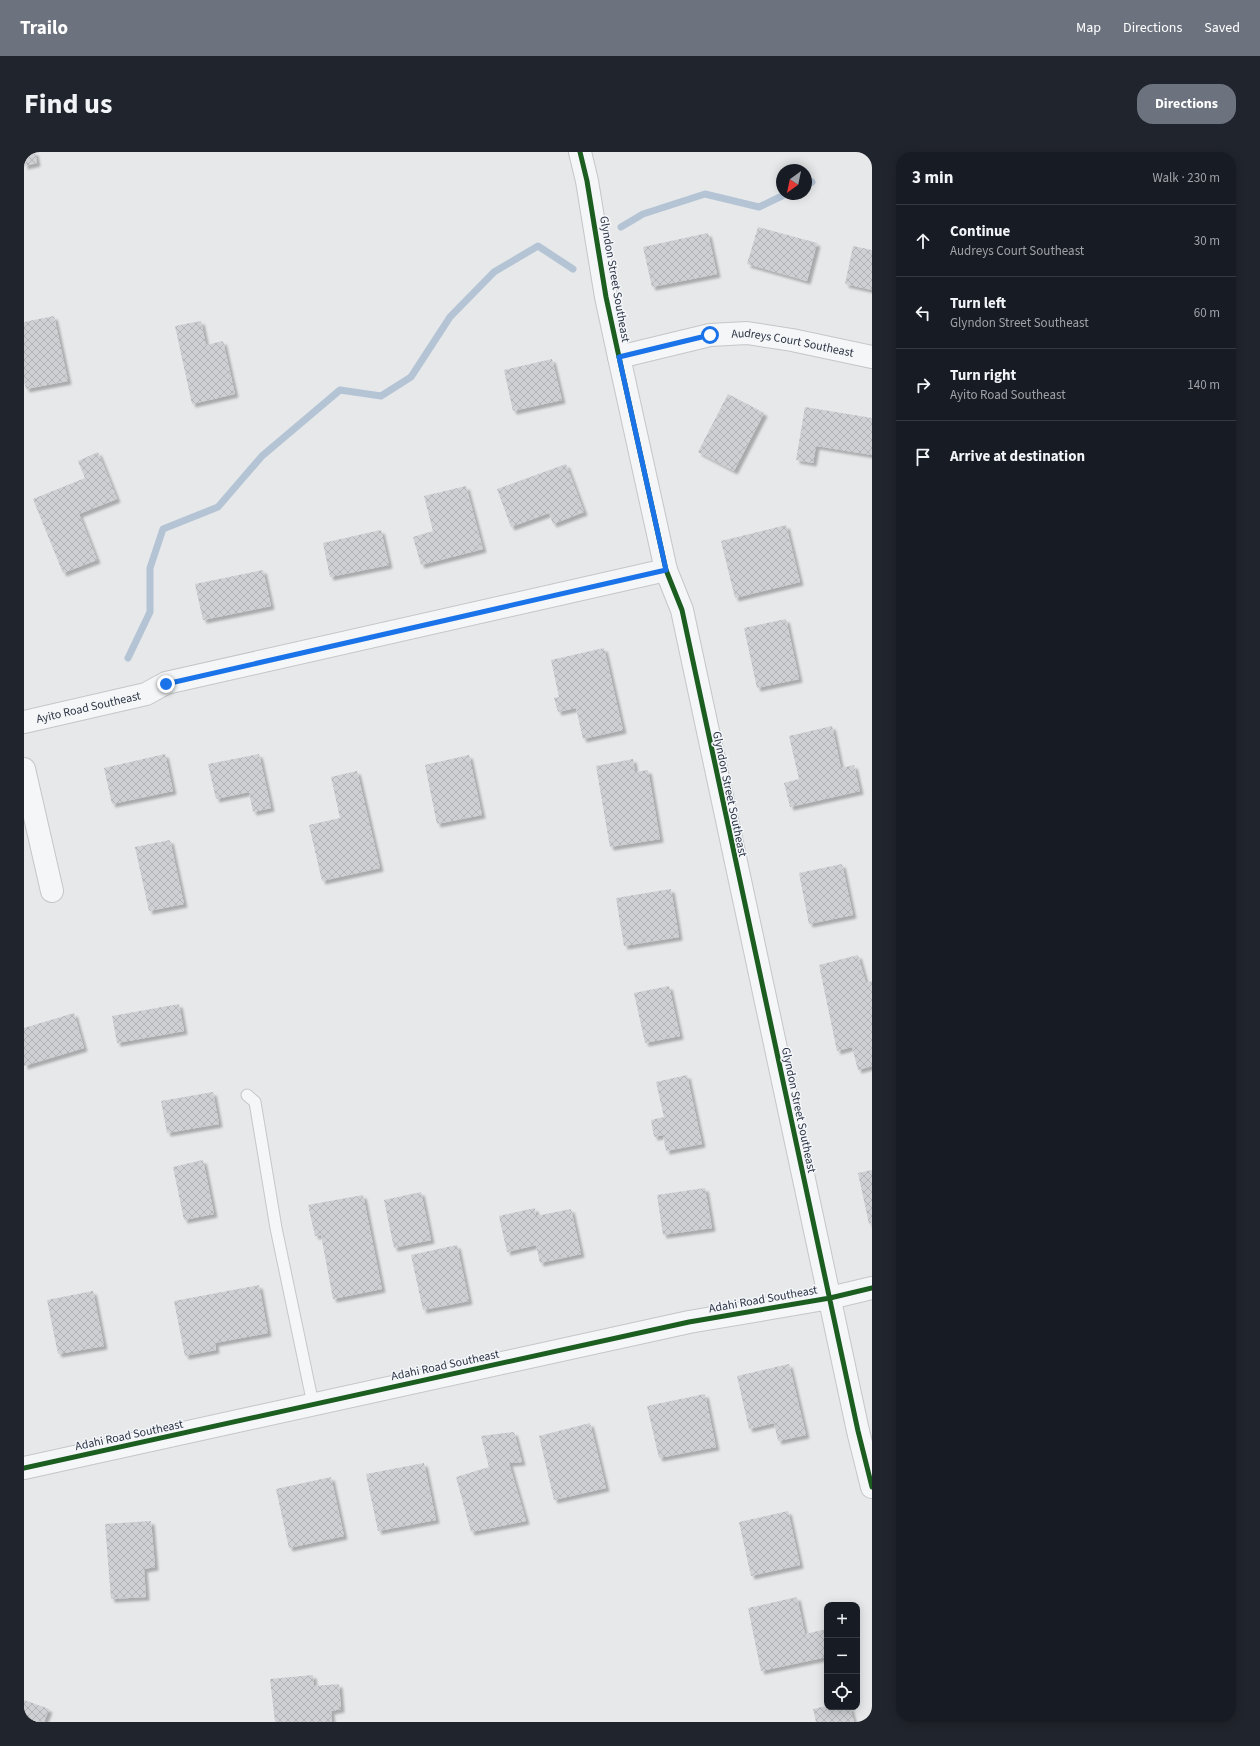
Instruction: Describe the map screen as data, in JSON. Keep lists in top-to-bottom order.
{
  "streets": {
    "street": [
      "Glyndon Street Southeast",
      "Audreys Court Southeast",
      "Ayito Road Southeast",
      "Adahi Road Southeast"
    ]
  },
  "crossings": [
    ["Glyndon Street Southeast", "Audreys Court Southeast"],
    ["Glyndon Street Southeast", "Ayito Road Southeast"],
    ["Glyndon Street Southeast", "Adahi Road Southeast"]
  ],
  "north": "bottom left",
  "page": {
    "header": "Trailo",
    "nav": ["Map", "Directions", "Saved"],
    "title": "Find us",
    "buttons": "Directions",
    "heading": ["3 min", "Walk · 230 m"],
    "list": [
      ["Continue", "Audreys Court Southeast", "30 m"],
      ["Turn left", "Glyndon Street Southeast", "60 m"],
      ["Turn right", "Ayito Road Southeast", "140 m"],
      "Arrive at destination"
    ],
    "map_buttons": ["+", "−"]
  }
}
